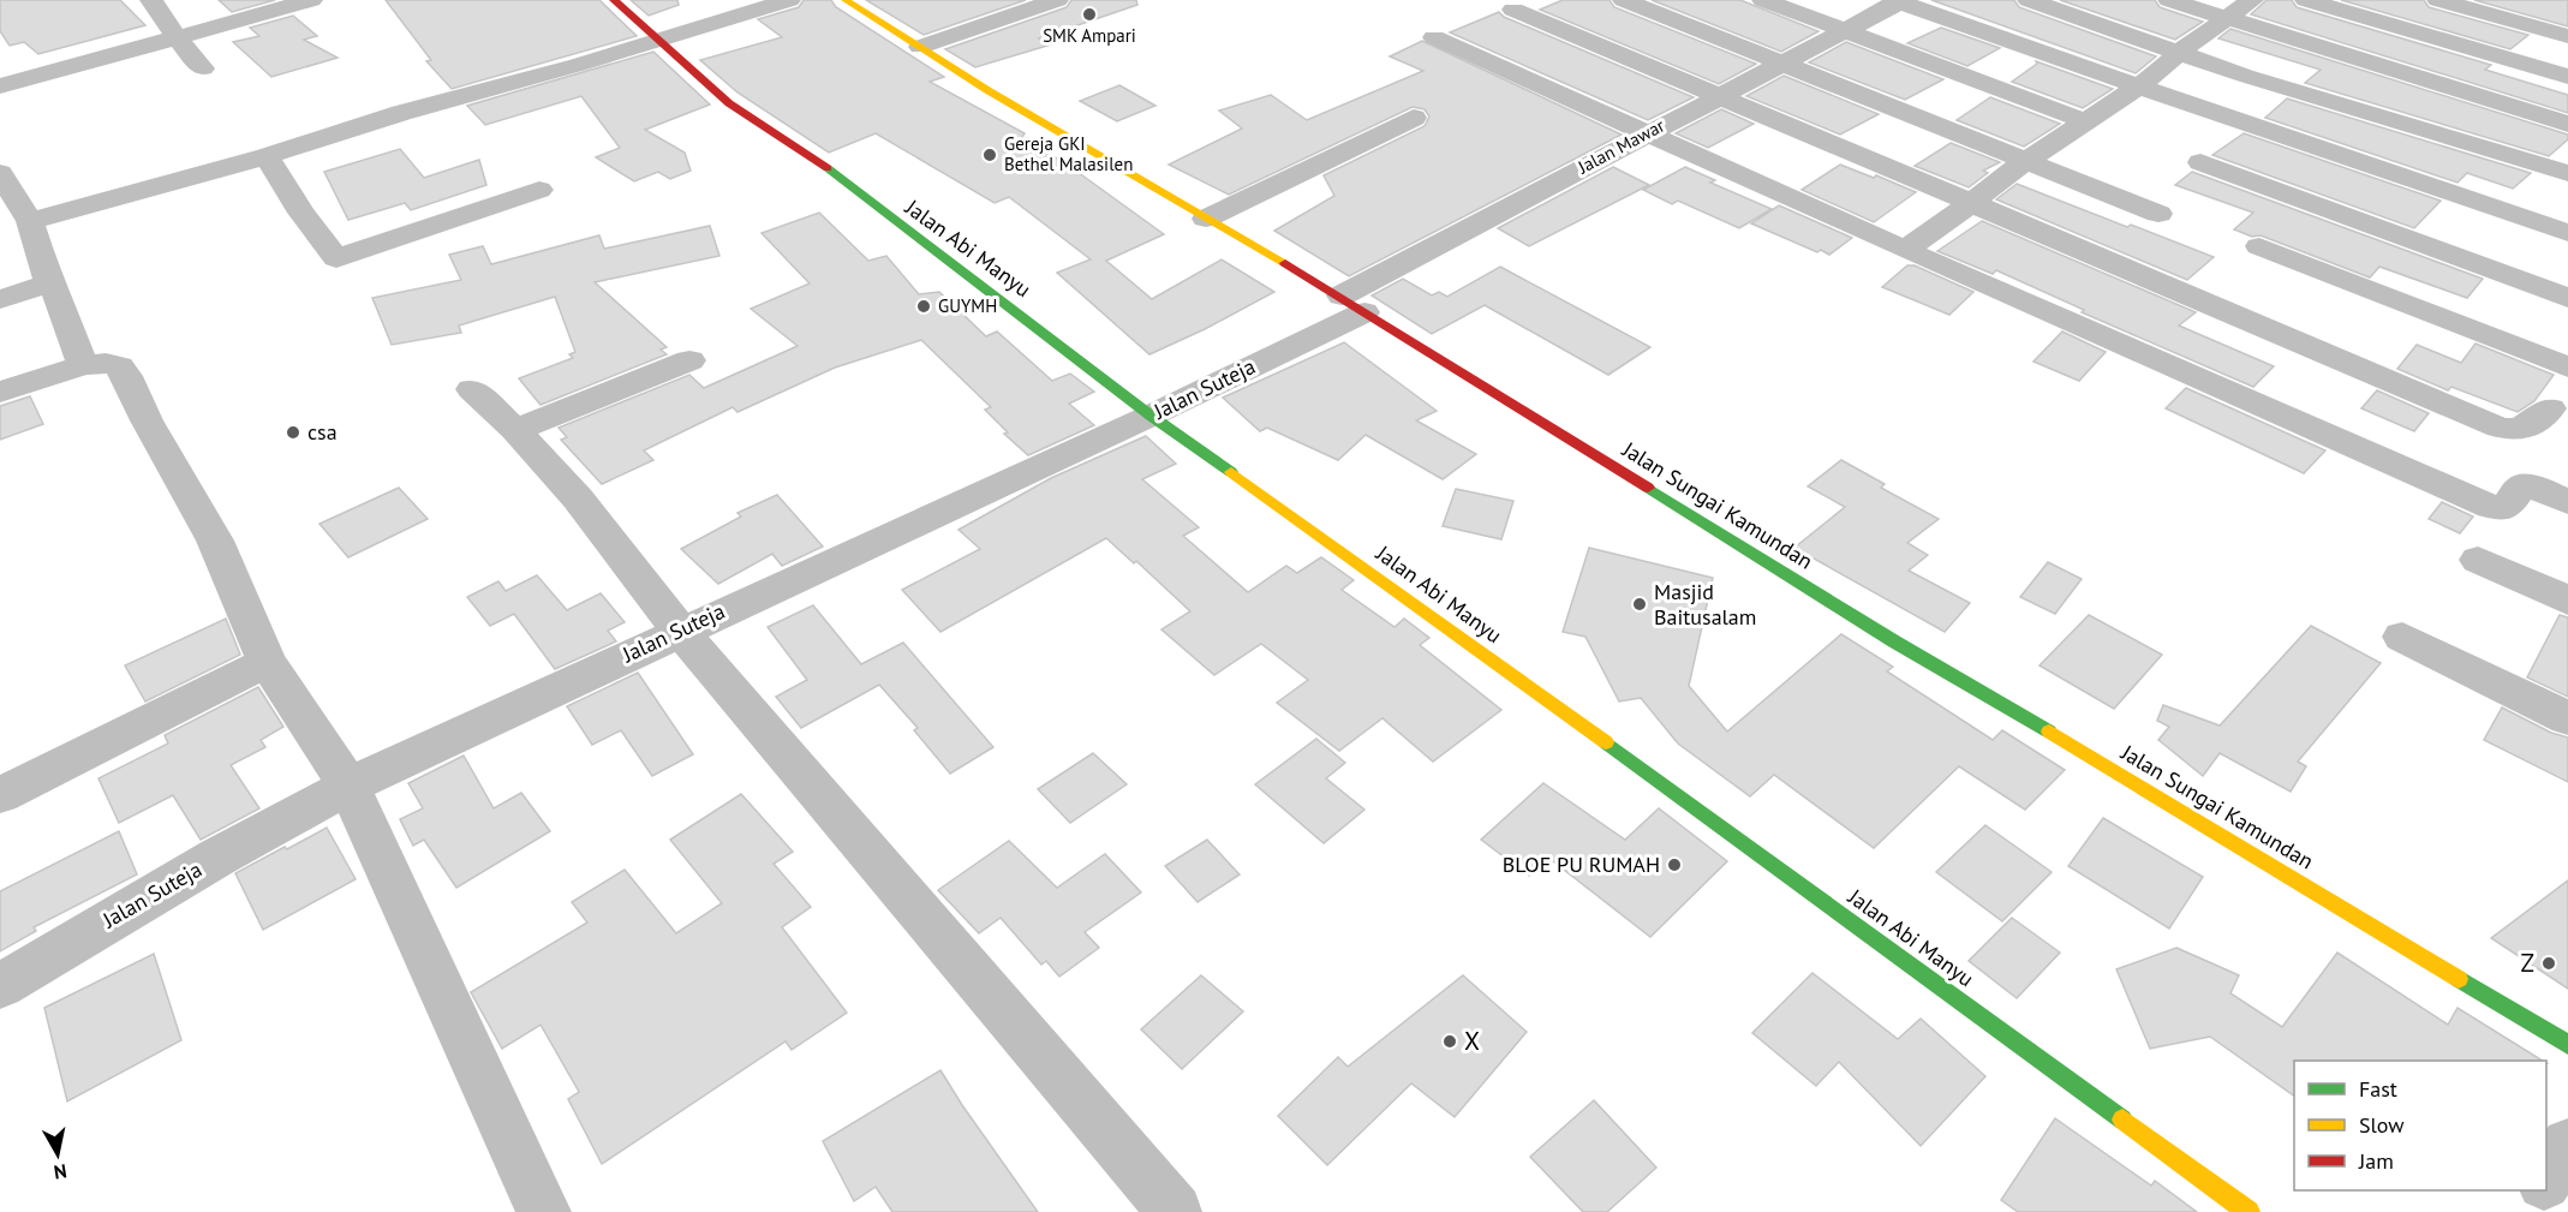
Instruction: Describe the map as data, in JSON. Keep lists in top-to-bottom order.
{
  "streets": {
    "street": [
      "Jalan Mawar",
      "Jalan Abi Manyu",
      "Jalan Suteja",
      "Jalan Sungai Kamundan"
    ]
  },
  "crossings": [
    ["Jalan Mawar", "Jalan Suteja"],
    ["Jalan Mawar", "Jalan Sungai Kamundan"],
    ["Jalan Abi Manyu", "Jalan Suteja"],
    ["Jalan Suteja", "Jalan Sungai Kamundan"]
  ],
  "places": [
    "SMK Ampari",
    "Gereja GKI Bethel Malasilen",
    "GUYMH",
    "csa",
    "Masjid Baitusalam",
    "BLOE PU RUMAH",
    "Z",
    "X"
  ],
  "legend": ["Fast", "Slow", "Jam"],
  "north": "bottom"
}
